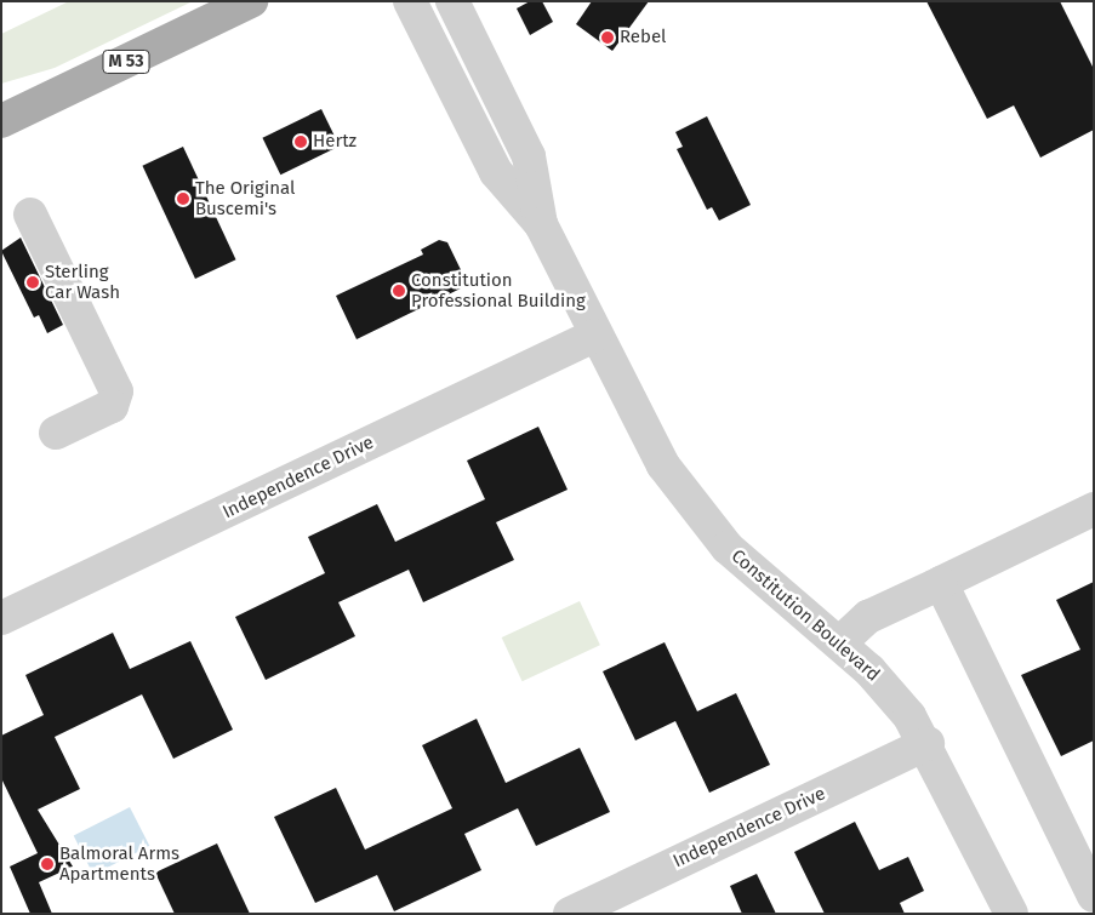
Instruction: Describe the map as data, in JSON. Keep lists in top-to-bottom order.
{
  "streets": {
    "main road": ["M 53"],
    "street": ["Independence Drive", "Constitution Boulevard"]
  },
  "crossings": [
    ["Independence Drive", "Constitution Boulevard"]
  ],
  "places": [
    "Rebel",
    "Hertz",
    "The Original Buscemi's",
    "Sterling Car Wash",
    "Constitution Professional Building",
    "Balmoral Arms Apartments"
  ]
}
